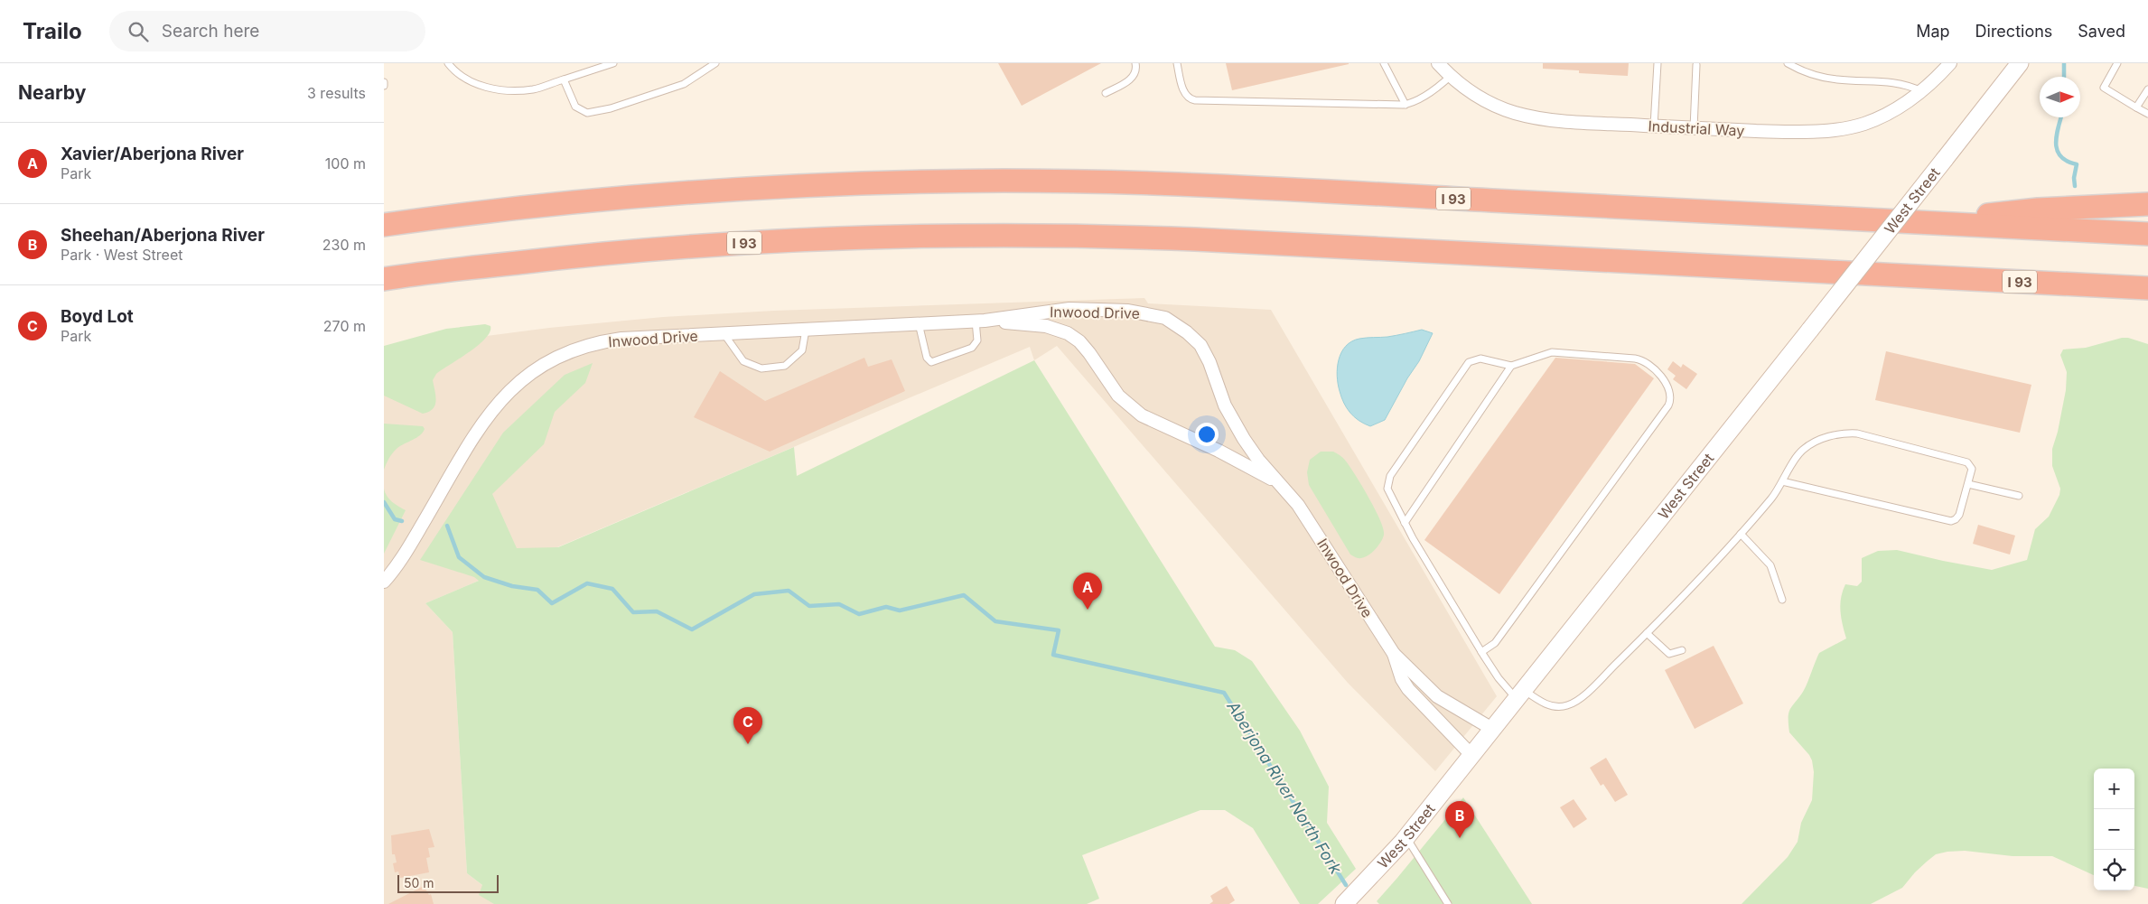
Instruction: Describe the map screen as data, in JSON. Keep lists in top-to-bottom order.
{
  "streets": {
    "highway": ["I 93"],
    "main road": ["West Street"],
    "street": ["Industrial Way", "Inwood Drive"]
  },
  "crossings": [
    ["West Street", "Inwood Drive"]
  ],
  "water": ["Aberjona River North Fork"],
  "scale_bar": "50 m",
  "north": "right",
  "page": {
    "header": "Trailo",
    "search": "Search here",
    "nav": ["Map", "Directions", "Saved"],
    "heading": ["Nearby", "3 results"],
    "list": [
      {
        "mark": "A",
        "name": "Xavier/Aberjona River",
        "note": "Park",
        "value": "100 m"
      },
      {
        "mark": "B",
        "name": "Sheehan/Aberjona River",
        "note": "Park · West Street",
        "value": "230 m"
      },
      {
        "mark": "C",
        "name": "Boyd Lot",
        "note": "Park",
        "value": "270 m"
      }
    ],
    "pins": ["A", "C", "B"],
    "map_buttons": ["+", "−"],
    "scale": "50 m"
  }
}
